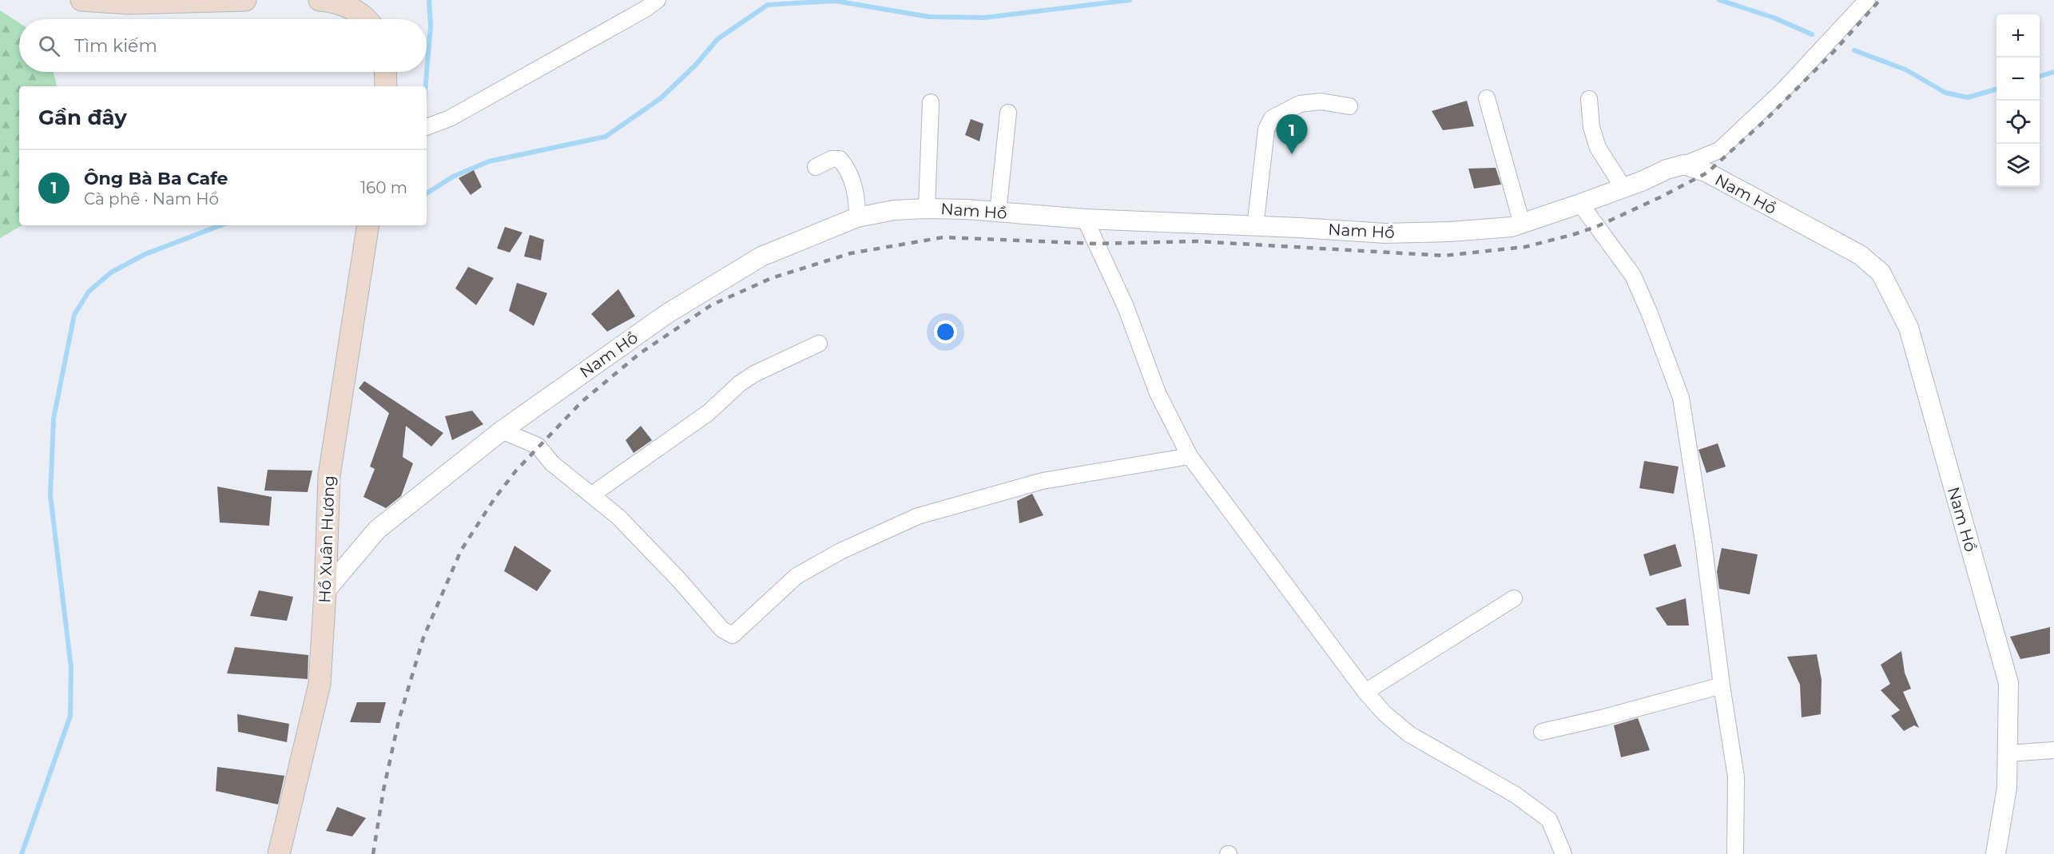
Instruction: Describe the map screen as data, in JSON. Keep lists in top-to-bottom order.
{
  "streets": {
    "main road": ["Hồ Xuân Hương"],
    "street": ["Nam Hồ"]
  },
  "crossings": [
    ["Nam Hồ", "Hồ Xuân Hương"]
  ],
  "page": {
    "map_buttons": ["+", "−"],
    "search": "Tìm kiếm",
    "heading": "Gần đây",
    "pins": "1",
    "list": [
      {
        "mark": "1",
        "name": "Ông Bà Ba Cafe",
        "note": "Cà phê · Nam Hồ",
        "value": "160 m"
      }
    ]
  }
}
